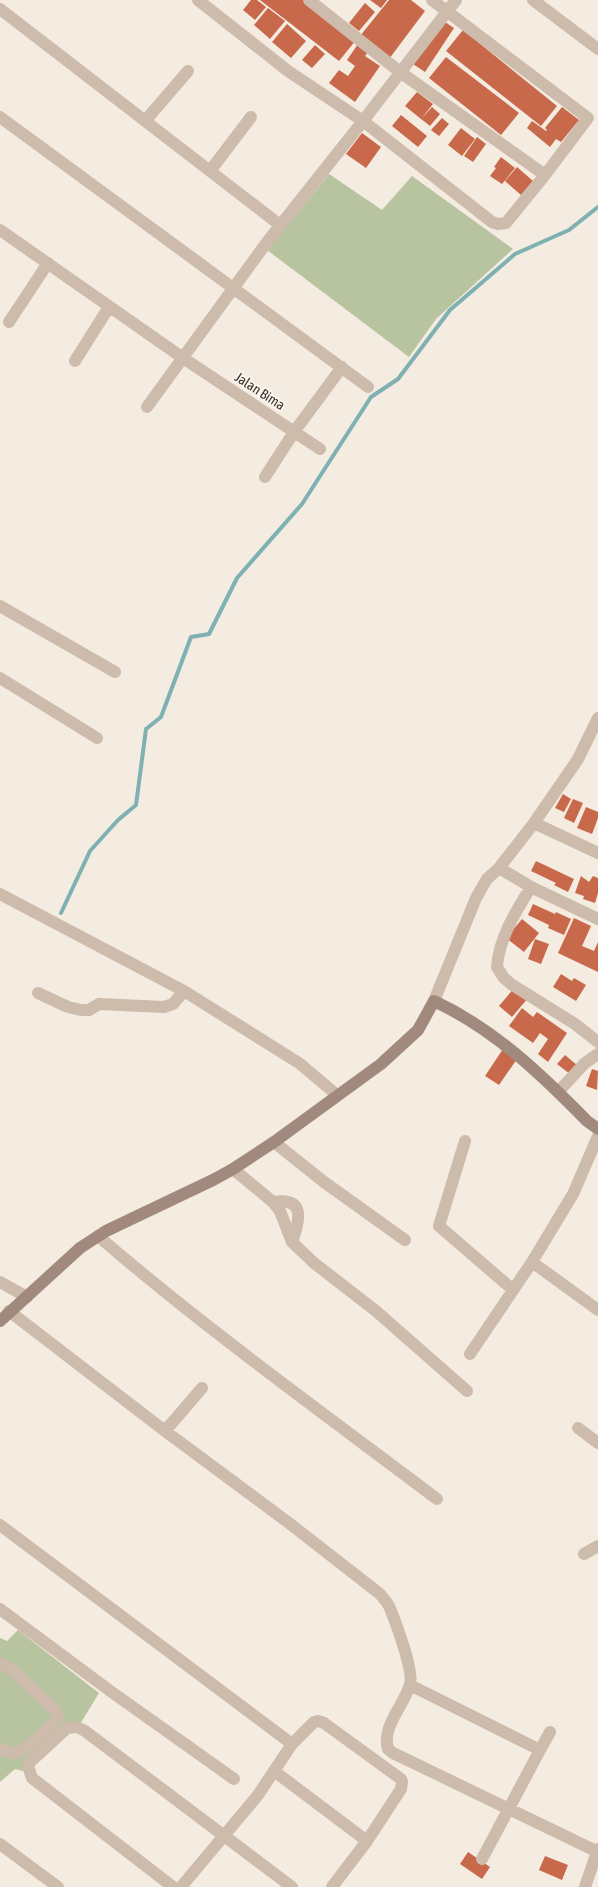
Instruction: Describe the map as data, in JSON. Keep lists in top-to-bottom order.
{
  "streets": {
    "street": ["Jalan Bima"]
  }
}
